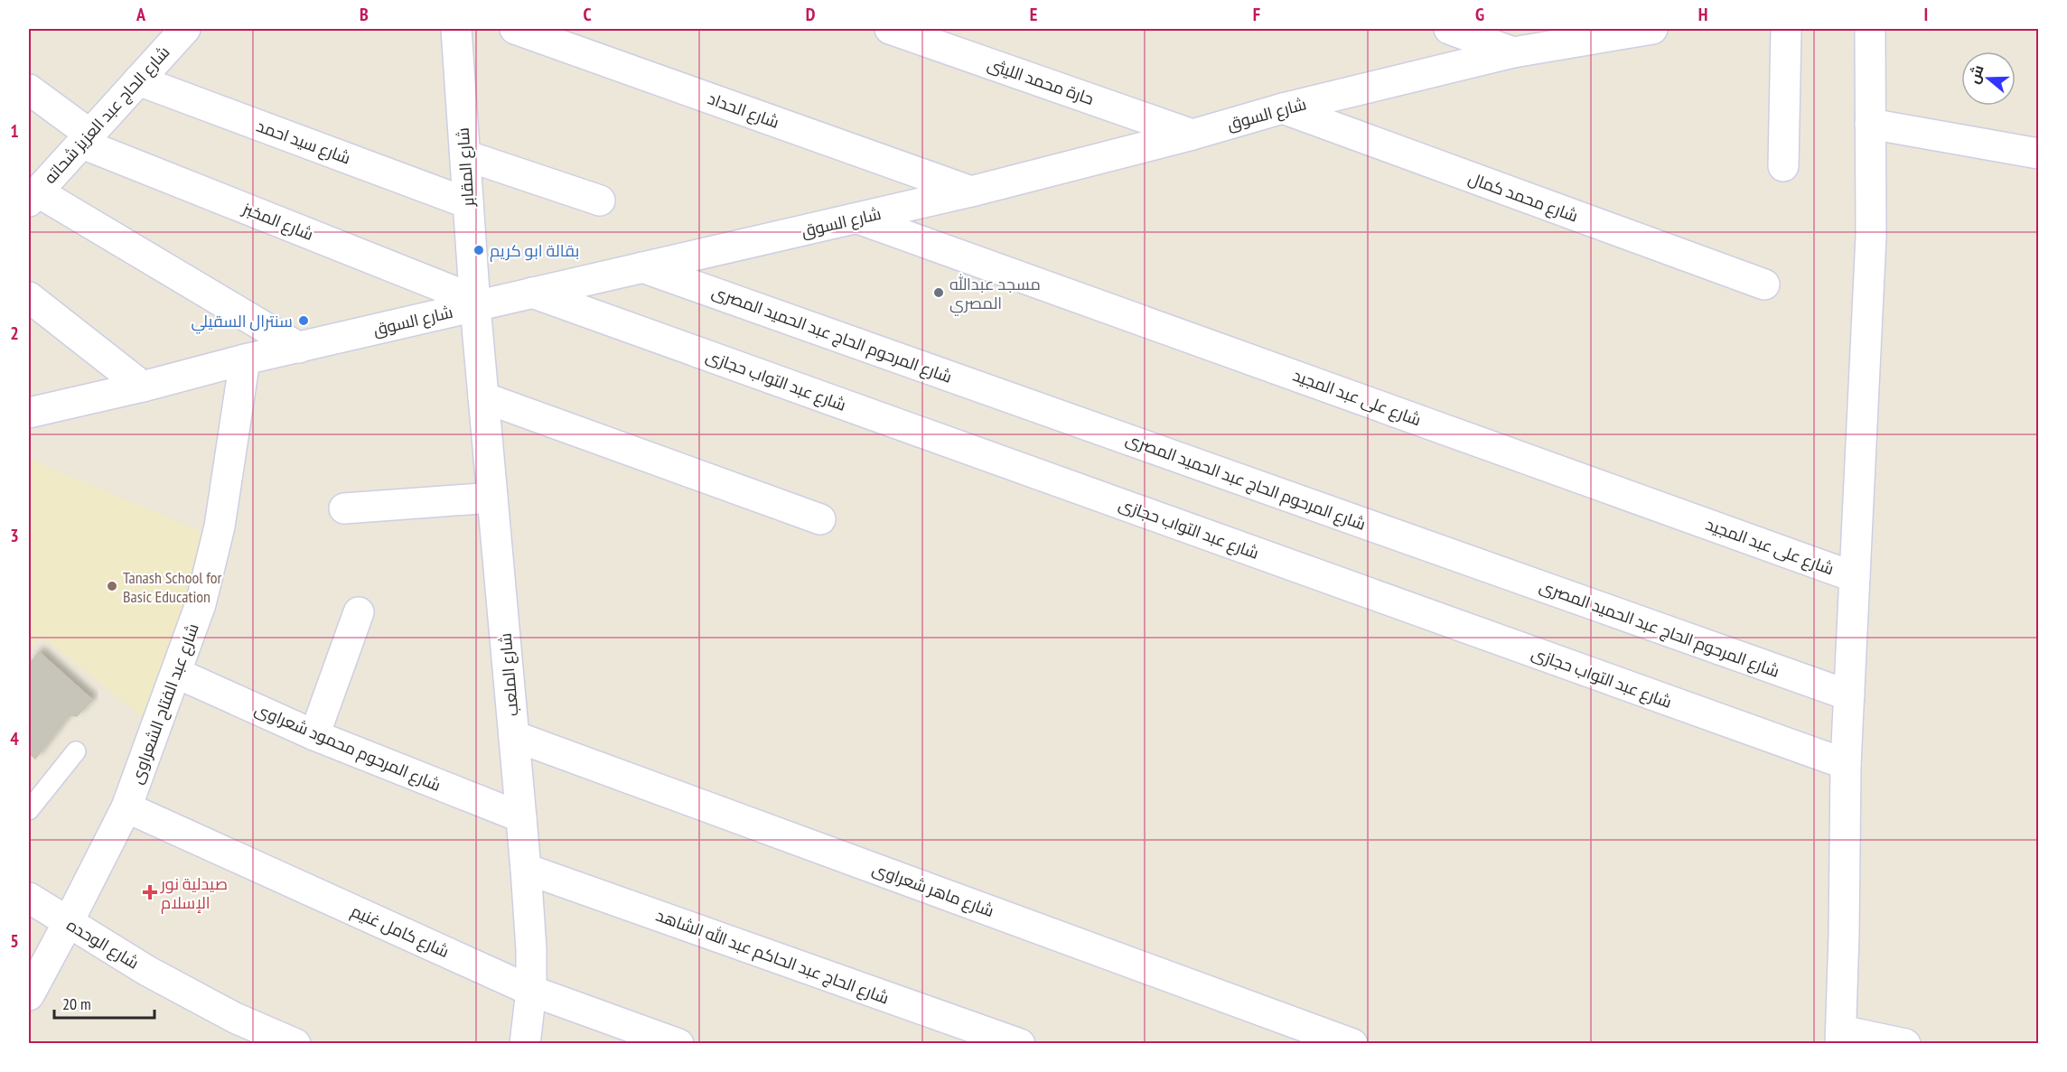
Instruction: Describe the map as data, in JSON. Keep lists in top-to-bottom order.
{
  "streets": {
    "street": [
      "حارة محمد الليثى",
      "شارع الحداد",
      "شارع السوق",
      "شارع الحاج عبد العزيز شحاته",
      "شارع سيد احمد",
      "شارع المقابر",
      "شارع محمد كمال",
      "شارع المخبز",
      "شارع المرحوم الحاج عبد الحميد المصرى",
      "شارع عبد التواب حجازى",
      "شارع على عبد المجيد",
      "شارع الملعب",
      "شارع عبد الفتاح الشعراوى",
      "شارع المرحوم محمود شعراوى",
      "شارع ماهر شعراوى",
      "شارع كامل غنيم",
      "شارع الوحده",
      "شارع الحاج عبد الحاكم عبد الله الشاهد"
    ]
  },
  "crossings": [
    ["حارة محمد الليثى", "شارع السوق"],
    ["شارع الحداد", "شارع السوق"],
    ["شارع السوق", "شارع المقابر"],
    ["شارع السوق", "شارع محمد كمال"],
    ["شارع السوق", "شارع المخبز"],
    ["شارع السوق", "شارع المرحوم الحاج عبد الحميد المصرى"],
    ["شارع السوق", "شارع عبد التواب حجازى"],
    ["شارع السوق", "شارع على عبد المجيد"],
    ["شارع السوق", "شارع الملعب"],
    ["شارع السوق", "شارع عبد الفتاح الشعراوى"],
    ["شارع الحاج عبد العزيز شحاته", "شارع سيد احمد"],
    ["شارع الحاج عبد العزيز شحاته", "شارع المخبز"],
    ["شارع سيد احمد", "شارع المقابر"],
    ["شارع المقابر", "شارع المخبز"],
    ["شارع المقابر", "شارع الملعب"],
    ["شارع المخبز", "شارع الملعب"],
    ["شارع الملعب", "شارع المرحوم محمود شعراوى"],
    ["شارع الملعب", "شارع ماهر شعراوى"],
    ["شارع الملعب", "شارع كامل غنيم"],
    ["شارع الملعب", "شارع الحاج عبد الحاكم عبد الله الشاهد"],
    ["شارع عبد الفتاح الشعراوى", "شارع المرحوم محمود شعراوى"],
    ["شارع عبد الفتاح الشعراوى", "شارع كامل غنيم"],
    ["شارع عبد الفتاح الشعراوى", "شارع الوحده"]
  ],
  "places": {
    "other": [
      "بقالة ابو كريم",
      "مسجد عبدالله المصري",
      "سنترال السقيلي",
      "Tanash School for Basic Education"
    ],
    "health": ["صيدلية نور الإسلام"]
  },
  "scale_bar": "20 m",
  "north": "left",
  "grid": {
    "columns": [
      "A",
      "B",
      "C",
      "D",
      "E",
      "F",
      "G",
      "H",
      "I"
    ],
    "rows": [
      "1",
      "2",
      "3",
      "4",
      "5"
    ]
  }
}
